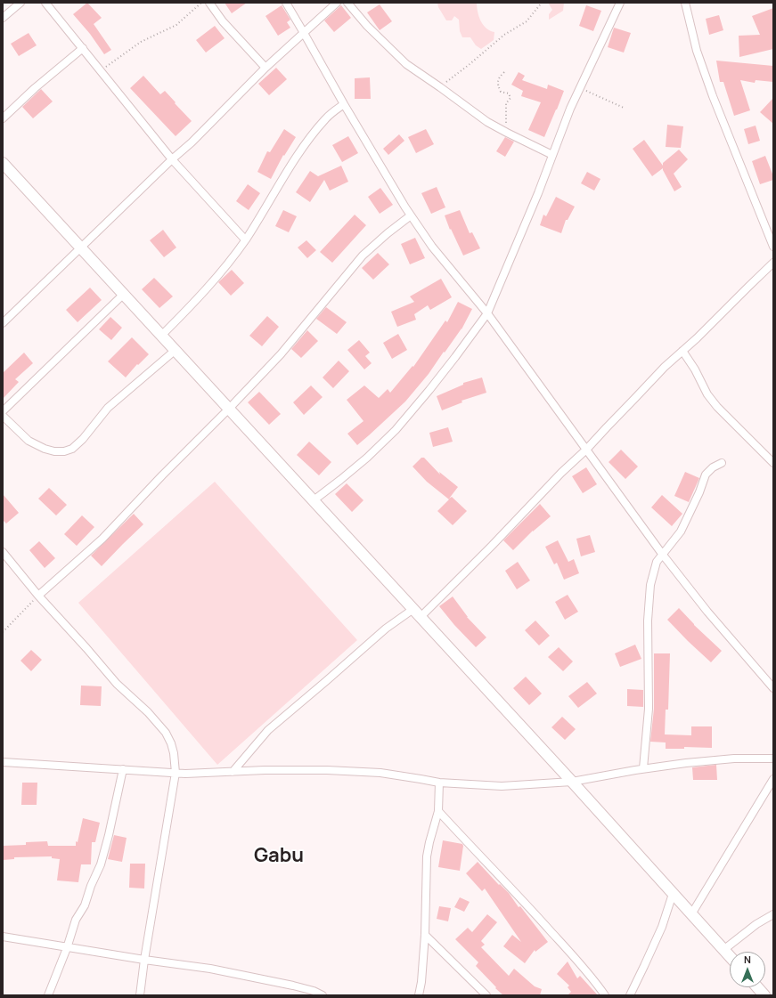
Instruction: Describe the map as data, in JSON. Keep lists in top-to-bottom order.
{
  "districts": ["Gabu"],
  "north": "top"
}
